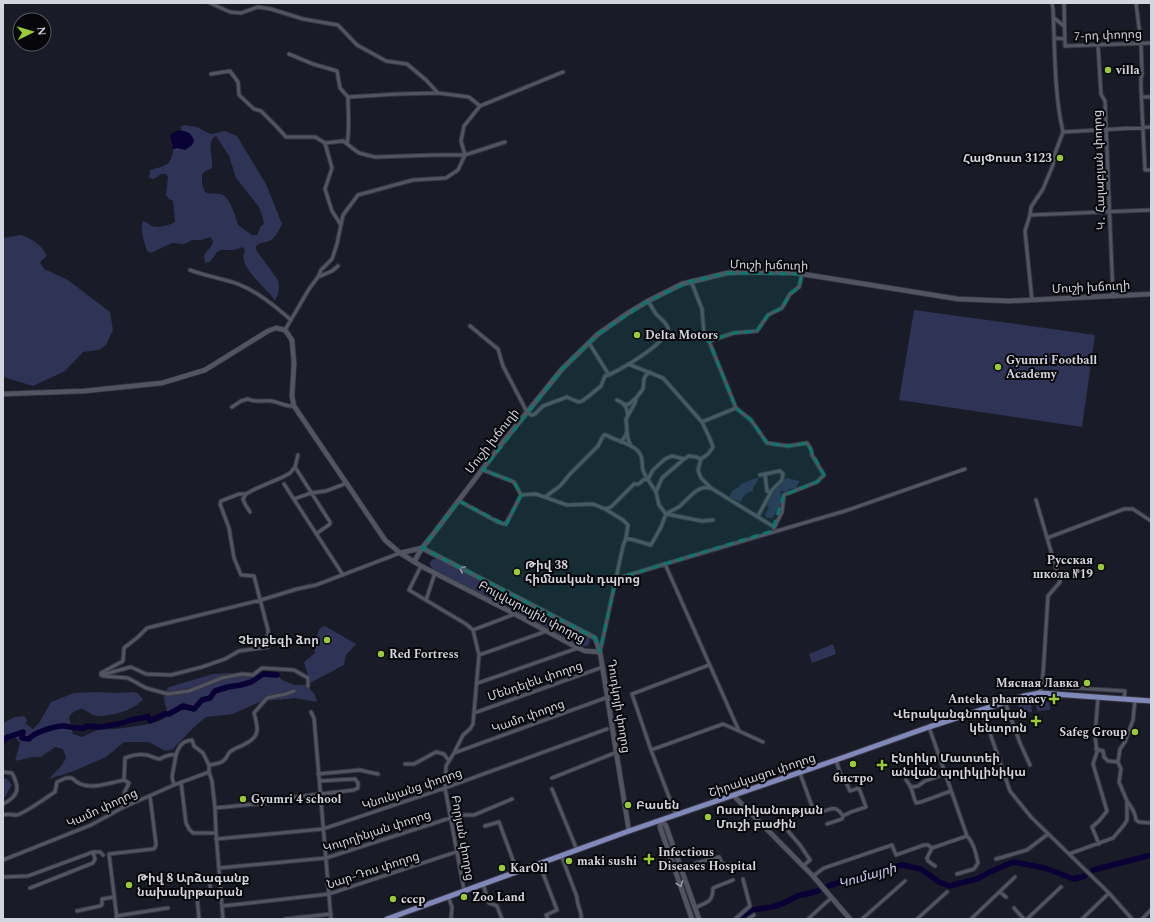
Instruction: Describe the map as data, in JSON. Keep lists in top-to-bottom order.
{
  "streets": {
    "main road": ["Շիրակացու փողոց"],
    "street": [
      "7-րդ փողոց",
      "Կ․ Հալաբյան փողոց",
      "Մուշի խճուղի",
      "Բուլվարային փողոց",
      "Մենդելեև փողոց",
      "Դուդկոյի փողոց",
      "Կամո փողոց",
      "Կնունյանց փողոց",
      "Կուրղինյան փողոց",
      "Բորյան փողոց",
      "Նար-Դոս փողոց"
    ]
  },
  "crossings": [
    ["7-րդ փողոց", "Կ․ Հալաբյան փողոց"],
    ["Կ․ Հալաբյան փողոց", "Մուշի խճուղի"],
    ["Մուշի խճուղի", "Բուլվարային փողոց"],
    ["Բուլվարային փողոց", "Դուդկոյի փողոց"],
    ["Մենդելեև փողոց", "Դուդկոյի փողոց"],
    ["Մենդելեև փողոց", "Բորյան փողոց"],
    ["Դուդկոյի փողոց", "Կամո փողոց"],
    ["Դուդկոյի փողոց", "Շիրակացու փողոց"],
    ["Կամո փողոց", "Բորյան փողոց"],
    ["Շիրակացու փողոց", "Բորյան փողոց"],
    ["Կնունյանց փողոց", "Բորյան փողոց"],
    ["Կուրղինյան փողոց", "Բորյան փողոց"],
    ["Բորյան փողոց", "Նար-Դոս փողոց"]
  ],
  "water": ["Կումայրի"],
  "places": {
    "other": [
      "villa",
      "ՀայՓոստ 3123",
      "Delta Motors",
      "Gyumri Football Academy",
      "Русская школа №19",
      "Թիվ 38 հիմնական դպրոց",
      "Չերքեզի ձոր",
      "Red Fortress",
      "Мясная Лавка",
      "Safeg Group",
      "бистро",
      "Gyumri 4 school",
      "Բասեն",
      "Ոստիկանության Մուշի բաժին",
      "maki sushi",
      "KarOil",
      "Թիվ 8 Արձագանք նախակրթարան",
      "Zoo Land",
      "ссср"
    ],
    "health": [
      "Anteka pharmacy",
      "Վերականգնողական կենտրոն",
      "Էնրիկո Մատտեի անվան պոլիկլինիկա",
      "Infectious Diseases Hospital"
    ]
  },
  "north": "right"
}
